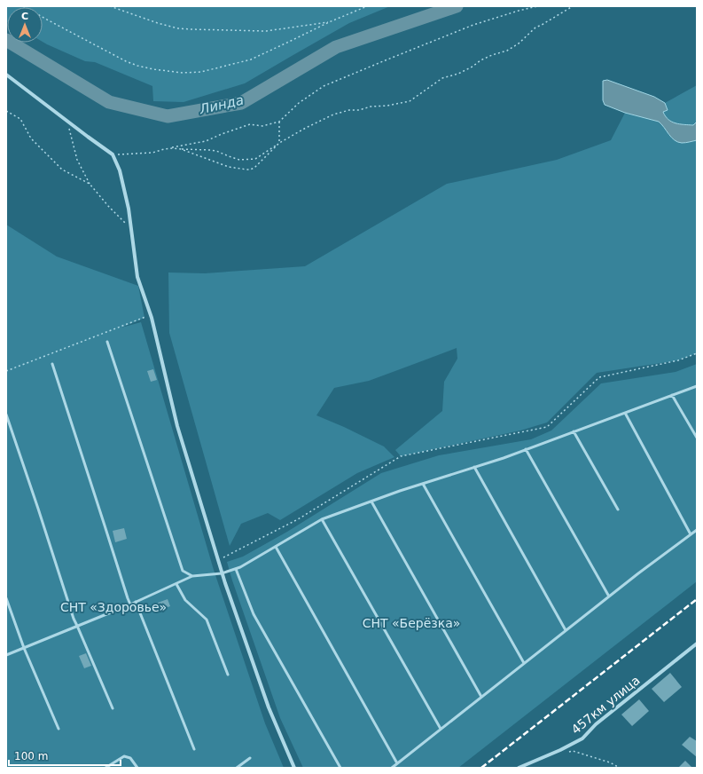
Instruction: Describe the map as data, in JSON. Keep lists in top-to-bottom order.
{
  "streets": {
    "street": ["457км улица"]
  },
  "water": ["Линда"],
  "parks": ["СНТ «Здоровье»", "СНТ «Берёзка»"],
  "scale_bar": "100 m",
  "north": "top"
}
